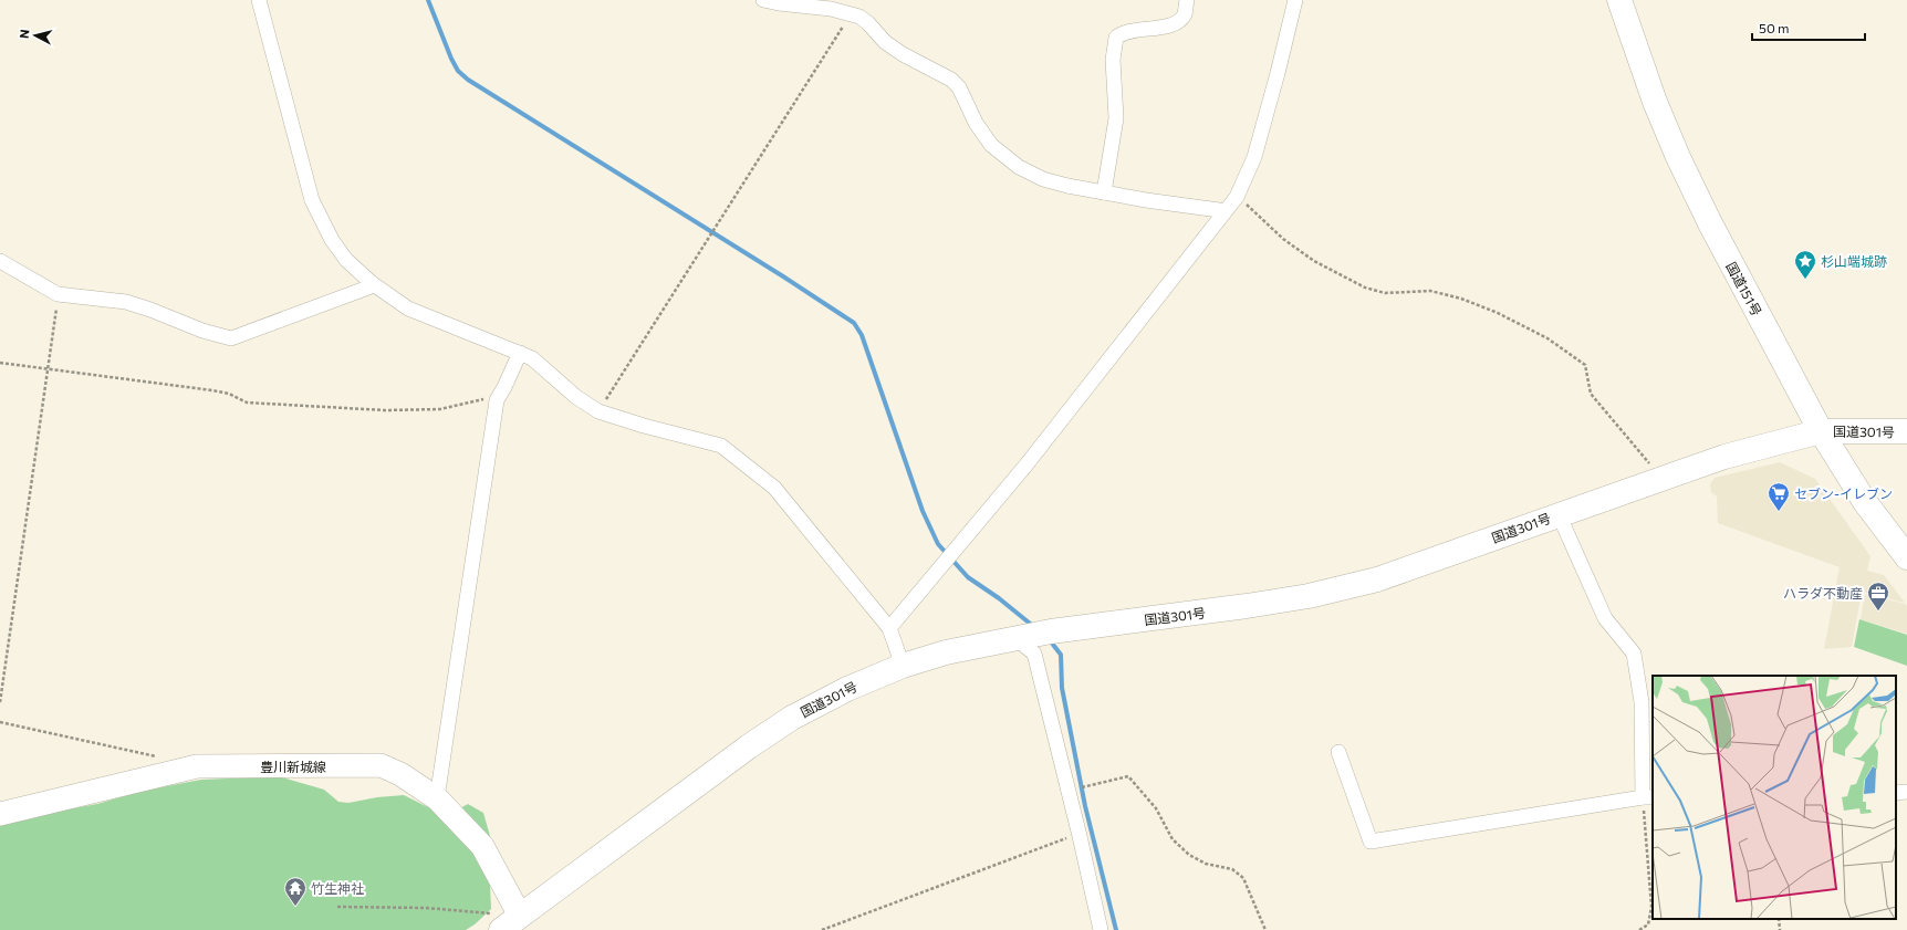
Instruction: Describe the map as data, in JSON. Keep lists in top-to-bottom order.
{
  "streets": {
    "highway": ["国道151号", "国道301号"],
    "main road": ["豊川新城線"]
  },
  "crossings": [
    ["国道151号", "国道301号"],
    ["国道301号", "豊川新城線"]
  ],
  "places": {
    "place": ["杉山端城跡"],
    "supermarket": ["セブン-イレブン"],
    "office": ["ハラダ不動産"],
    "temple": ["竹生神社"]
  },
  "scale_bar": "50 m",
  "north": "left"
}
